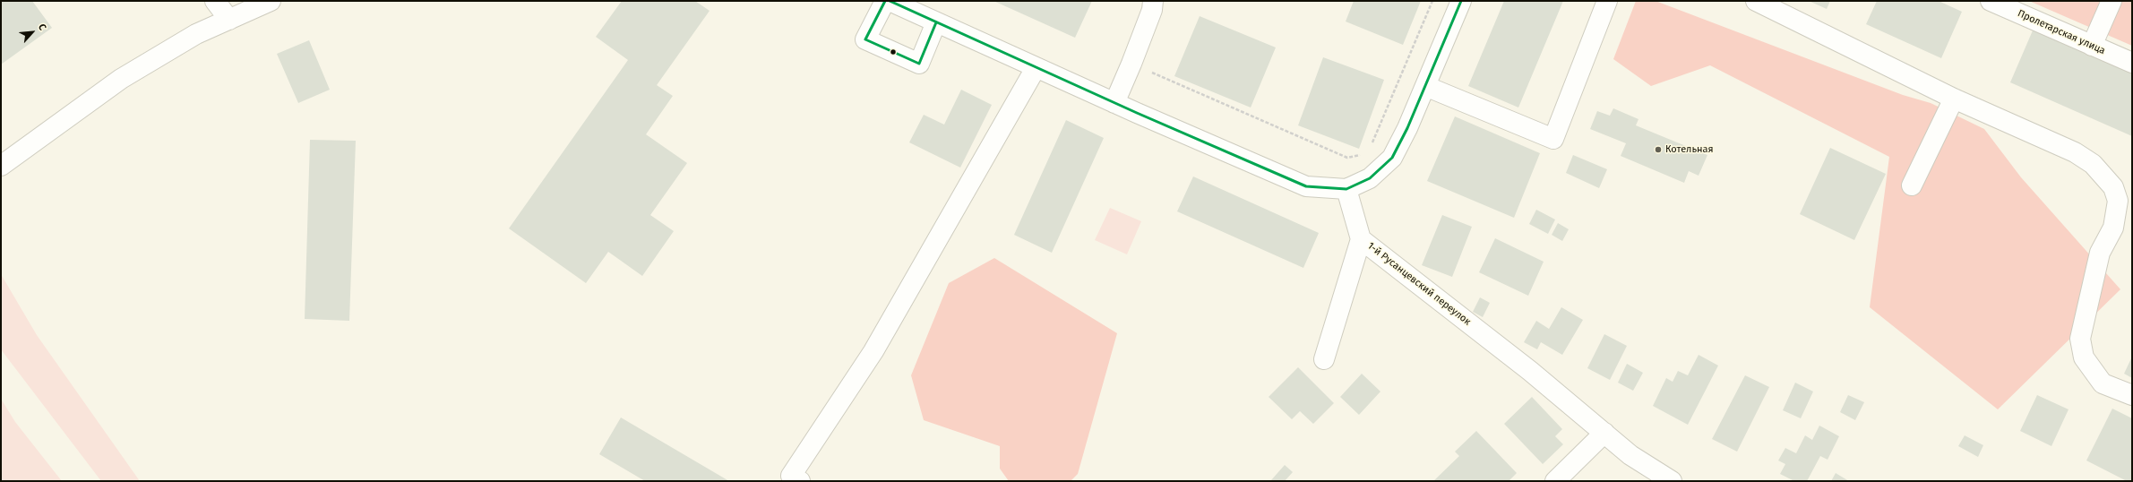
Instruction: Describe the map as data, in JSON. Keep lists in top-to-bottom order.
{
  "streets": {
    "street": ["Пролетарская улица", "1-й Русанцевский переулок"]
  },
  "places": ["Котельная"],
  "north": "top right"
}
